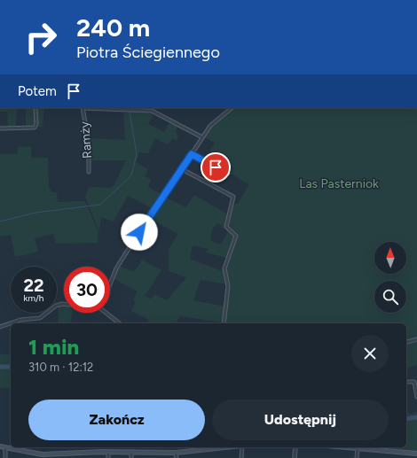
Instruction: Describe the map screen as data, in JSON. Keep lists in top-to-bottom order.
{
  "streets": {
    "street": ["Ramży"]
  },
  "parks": ["Las Pasterniok"],
  "north": "top",
  "page": {
    "turn": ["240 m", "Piotra Ściegiennego"],
    "then": "Potem",
    "speed": "22 km/h",
    "limit": "30",
    "heading": ["1 min", "310 m · 12:12"],
    "buttons": ["Zakończ", "Udostępnij"]
  }
}
